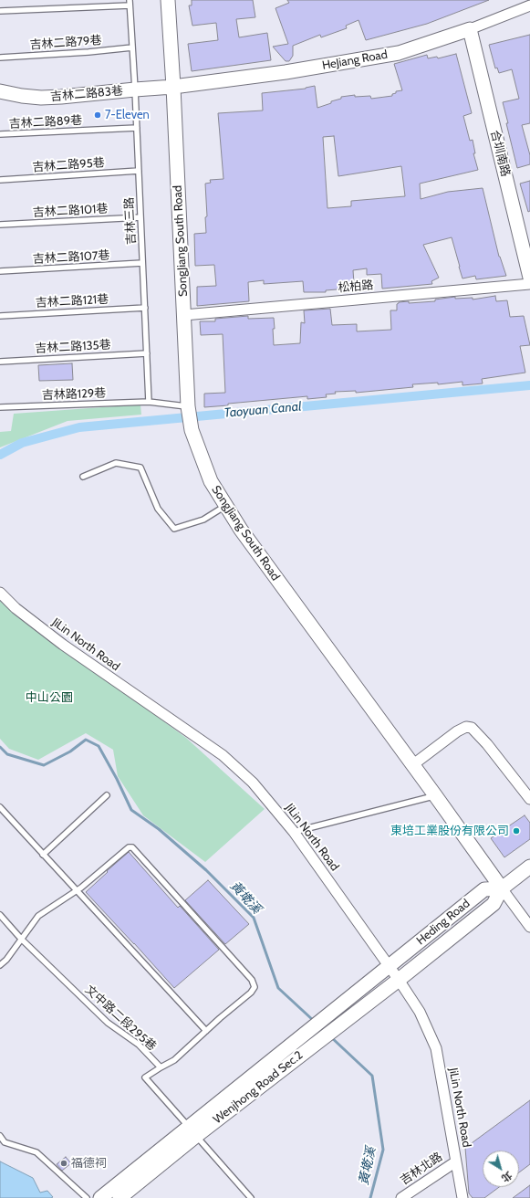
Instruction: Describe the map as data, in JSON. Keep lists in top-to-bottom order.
{
  "streets": {
    "street": [
      "HeJiang Road",
      "吉林二路83巷",
      "合圳南路",
      "SongJiang South Road",
      "松柏路",
      "JiLin North Road",
      "Heding Road",
      "Wenjhong Road Sec.2",
      "吉林北路"
    ],
    "lane": [
      "吉林二路79巷",
      "吉林二路89巷",
      "吉林二路95巷",
      "吉林二路101巷",
      "吉林三路",
      "吉林二路107巷",
      "吉林二路121巷",
      "吉林二路135巷",
      "吉林路129巷",
      "文中路二段295巷"
    ]
  },
  "crossings": [
    ["吉林二路79巷", "吉林三路"],
    ["HeJiang Road", "吉林二路83巷"],
    ["HeJiang Road", "合圳南路"],
    ["HeJiang Road", "SongJiang South Road"],
    ["吉林二路83巷", "吉林三路"],
    ["吉林二路83巷", "SongJiang South Road"],
    ["吉林二路89巷", "吉林三路"],
    ["吉林二路95巷", "吉林三路"],
    ["吉林二路101巷", "吉林三路"],
    ["吉林三路", "吉林二路107巷"],
    ["吉林三路", "吉林二路121巷"],
    ["吉林三路", "吉林二路135巷"],
    ["吉林三路", "吉林路129巷"],
    ["SongJiang South Road", "松柏路"],
    ["SongJiang South Road", "Heding Road"],
    ["JiLin North Road", "Heding Road"],
    ["JiLin North Road", "Wenjhong Road Sec.2"],
    ["JiLin North Road", "吉林北路"],
    ["Heding Road", "Wenjhong Road Sec.2"],
    ["文中路二段295巷", "Wenjhong Road Sec.2"]
  ],
  "water": ["Taoyuan Canal", "黃墘溪"],
  "parks": ["中山公園"],
  "places": ["7-Eleven", "東培工業股份有限公司", "福德祠"],
  "north": "bottom right"
}
